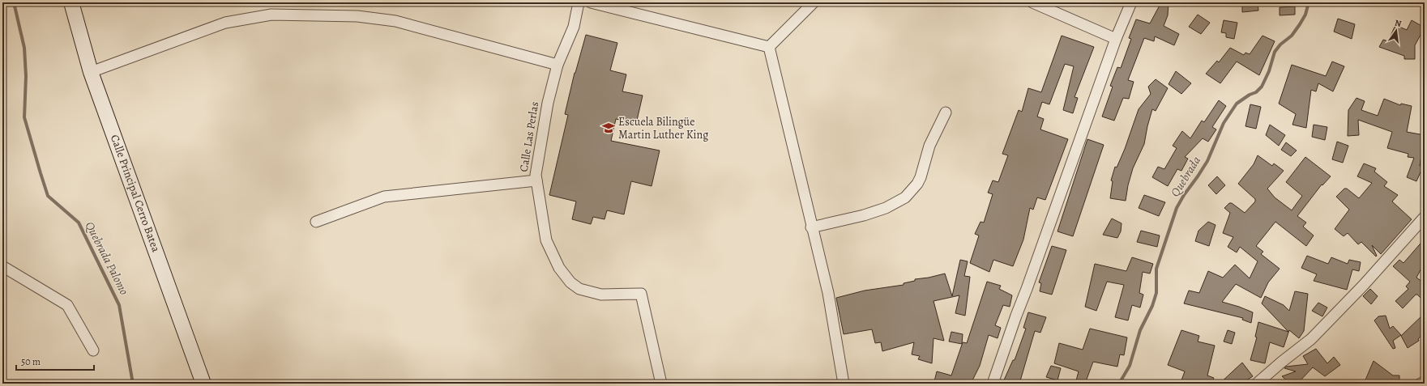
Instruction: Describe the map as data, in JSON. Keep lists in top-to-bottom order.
{
  "streets": {
    "street": ["Calle Las Perlas", "Calle Principal Cerro Batea"]
  },
  "water": ["Quebrada", "Quebrada Palomo"],
  "places": {
    "school or university": ["Escuela Bilingüe Martin Luther King"]
  },
  "scale_bar": "50 m",
  "north": "top"
}
